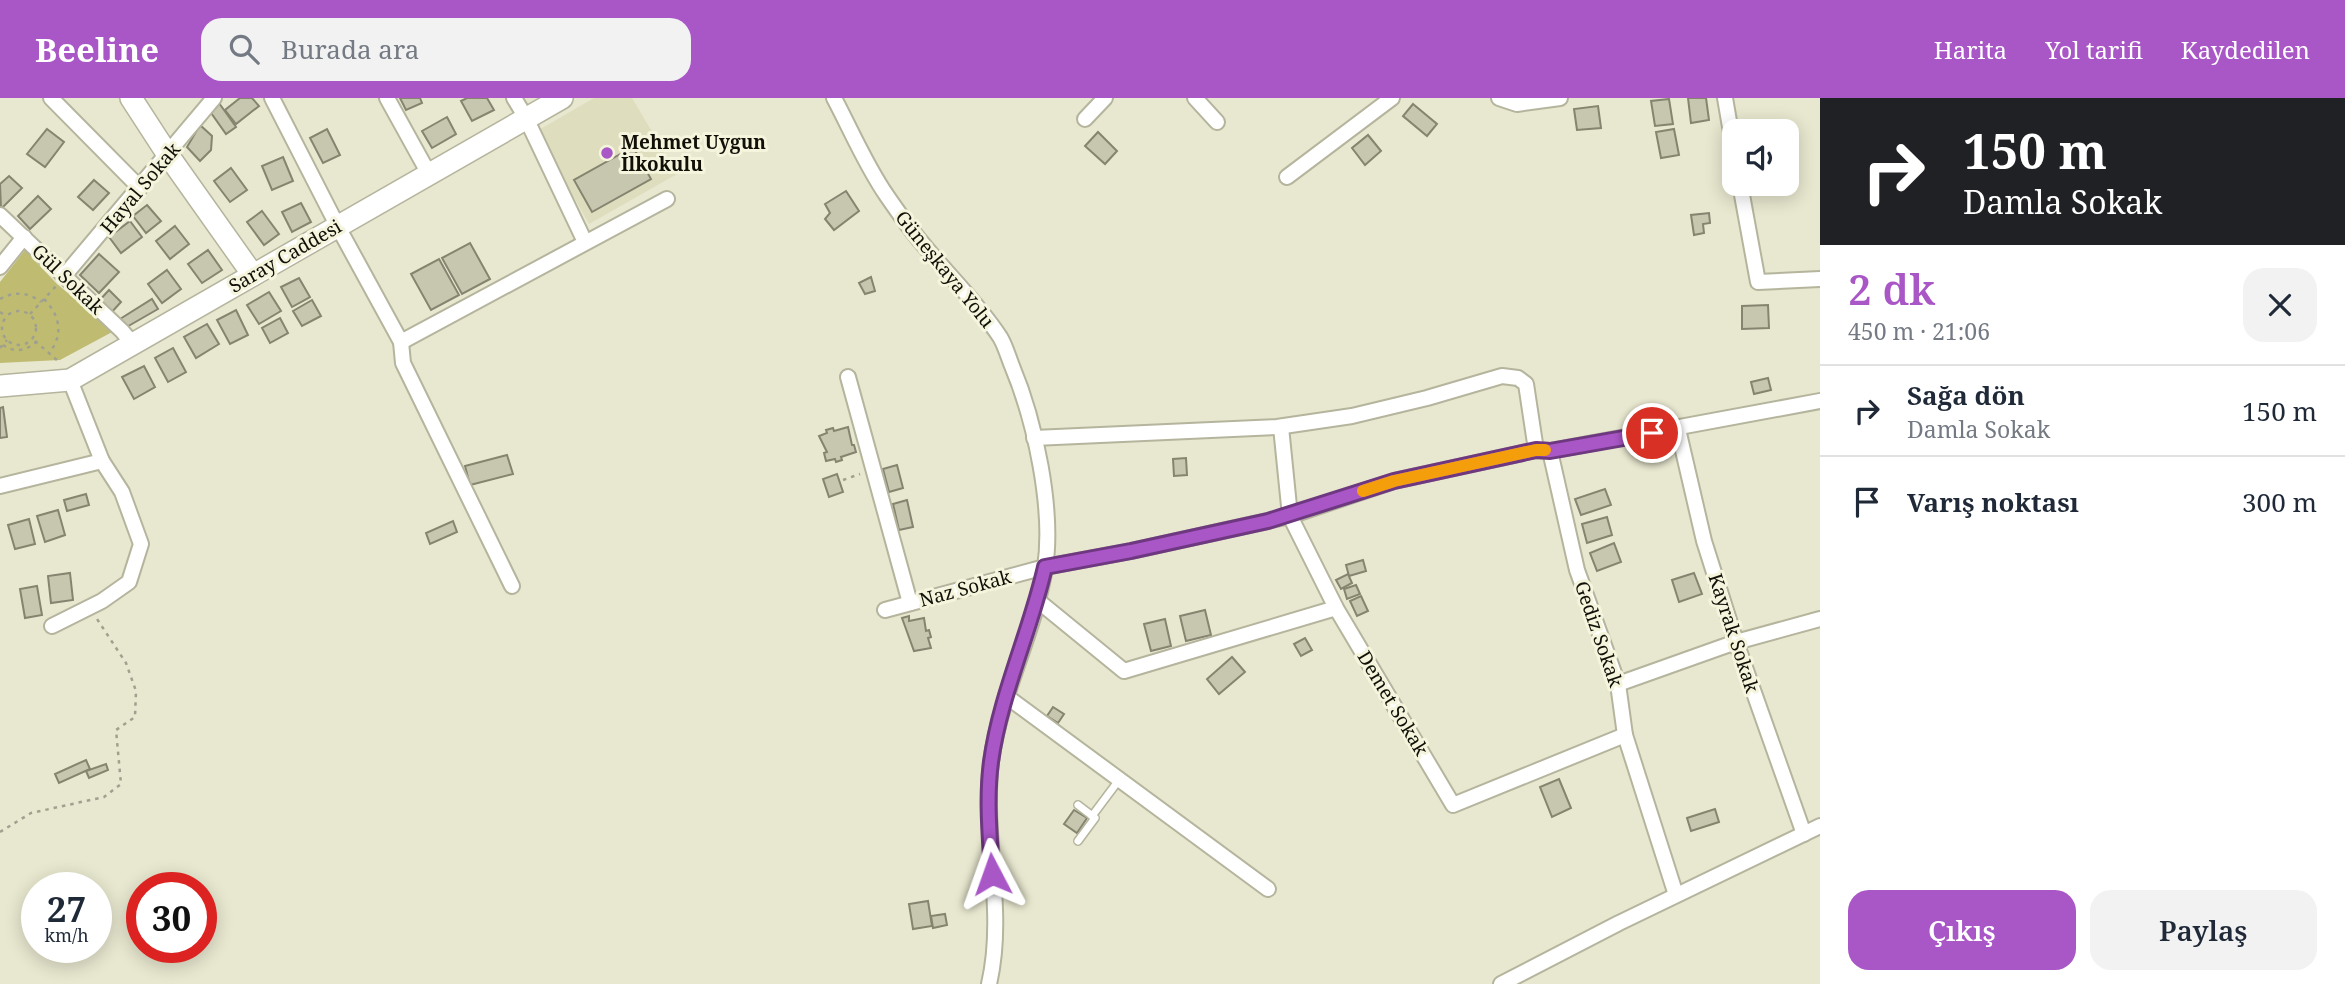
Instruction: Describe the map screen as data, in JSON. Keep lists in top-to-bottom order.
{
  "streets": {
    "street": [
      "Hayal Sokak",
      "Saray Caddesi",
      "Güneşkaya Yolu",
      "Gül Sokak",
      "Naz Sokak",
      "Kayrak Sokak",
      "Gediz Sokak",
      "Demet Sokak"
    ]
  },
  "crossings": [
    ["Hayal Sokak", "Gül Sokak"],
    ["Saray Caddesi", "Gül Sokak"],
    ["Güneşkaya Yolu", "Naz Sokak"],
    ["Naz Sokak", "Kayrak Sokak"],
    ["Naz Sokak", "Gediz Sokak"],
    ["Naz Sokak", "Demet Sokak"],
    ["Gediz Sokak", "Demet Sokak"]
  ],
  "places": ["Mehmet Uygun İlkokulu"],
  "page": {
    "header": "Beeline",
    "search": "Burada ara",
    "nav": ["Harita", "Yol tarifi", "Kaydedilen"],
    "turn": ["150 m", "Damla Sokak"],
    "heading": ["2 dk", "450 m · 21:06"],
    "list": [
      {
        "name": "Sağa dön",
        "note": "Damla Sokak",
        "value": "150 m"
      },
      {
        "name": "Varış noktası",
        "value": "300 m"
      }
    ],
    "speed": "27 km/h",
    "limit": "30",
    "buttons": ["Çıkış", "Paylaş"]
  }
}
